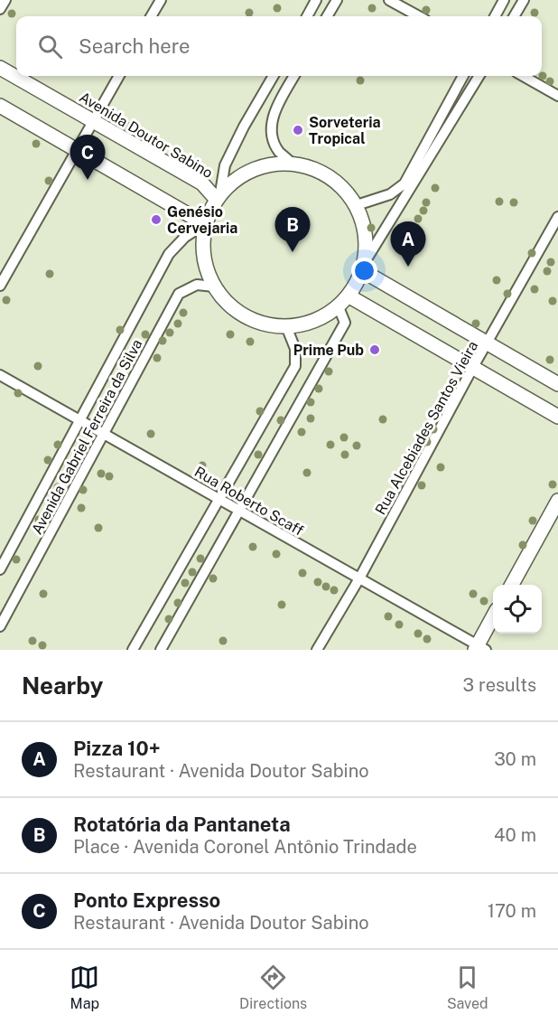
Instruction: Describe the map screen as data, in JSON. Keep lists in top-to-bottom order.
{
  "streets": {
    "street": [
      "Avenida Doutor Sabino",
      "Rua Alcebiades Santos Vieira",
      "Avenida Gabriel Ferreira da Silva",
      "Rua Roberto Scaff"
    ]
  },
  "crossings": [
    ["Avenida Doutor Sabino", "Avenida Gabriel Ferreira da Silva"],
    ["Rua Alcebiades Santos Vieira", "Rua Roberto Scaff"],
    ["Avenida Gabriel Ferreira da Silva", "Rua Roberto Scaff"]
  ],
  "places": ["Sorveteria Tropical", "Genésio Cervejaria", "Prime Pub"],
  "page": {
    "search": "Search here",
    "pins": ["C", "B", "A"],
    "heading": ["Nearby", "3 results"],
    "list": [
      {
        "mark": "A",
        "name": "Pizza 10+",
        "note": "Restaurant · Avenida Doutor Sabino",
        "value": "30 m"
      },
      {
        "mark": "B",
        "name": "Rotatória da Pantaneta",
        "note": "Place · Avenida Coronel Antônio Trindade",
        "value": "40 m"
      },
      {
        "mark": "C",
        "name": "Ponto Expresso",
        "note": "Restaurant · Avenida Doutor Sabino",
        "value": "170 m"
      }
    ],
    "nav": ["Map", "Directions", "Saved"]
  }
}
